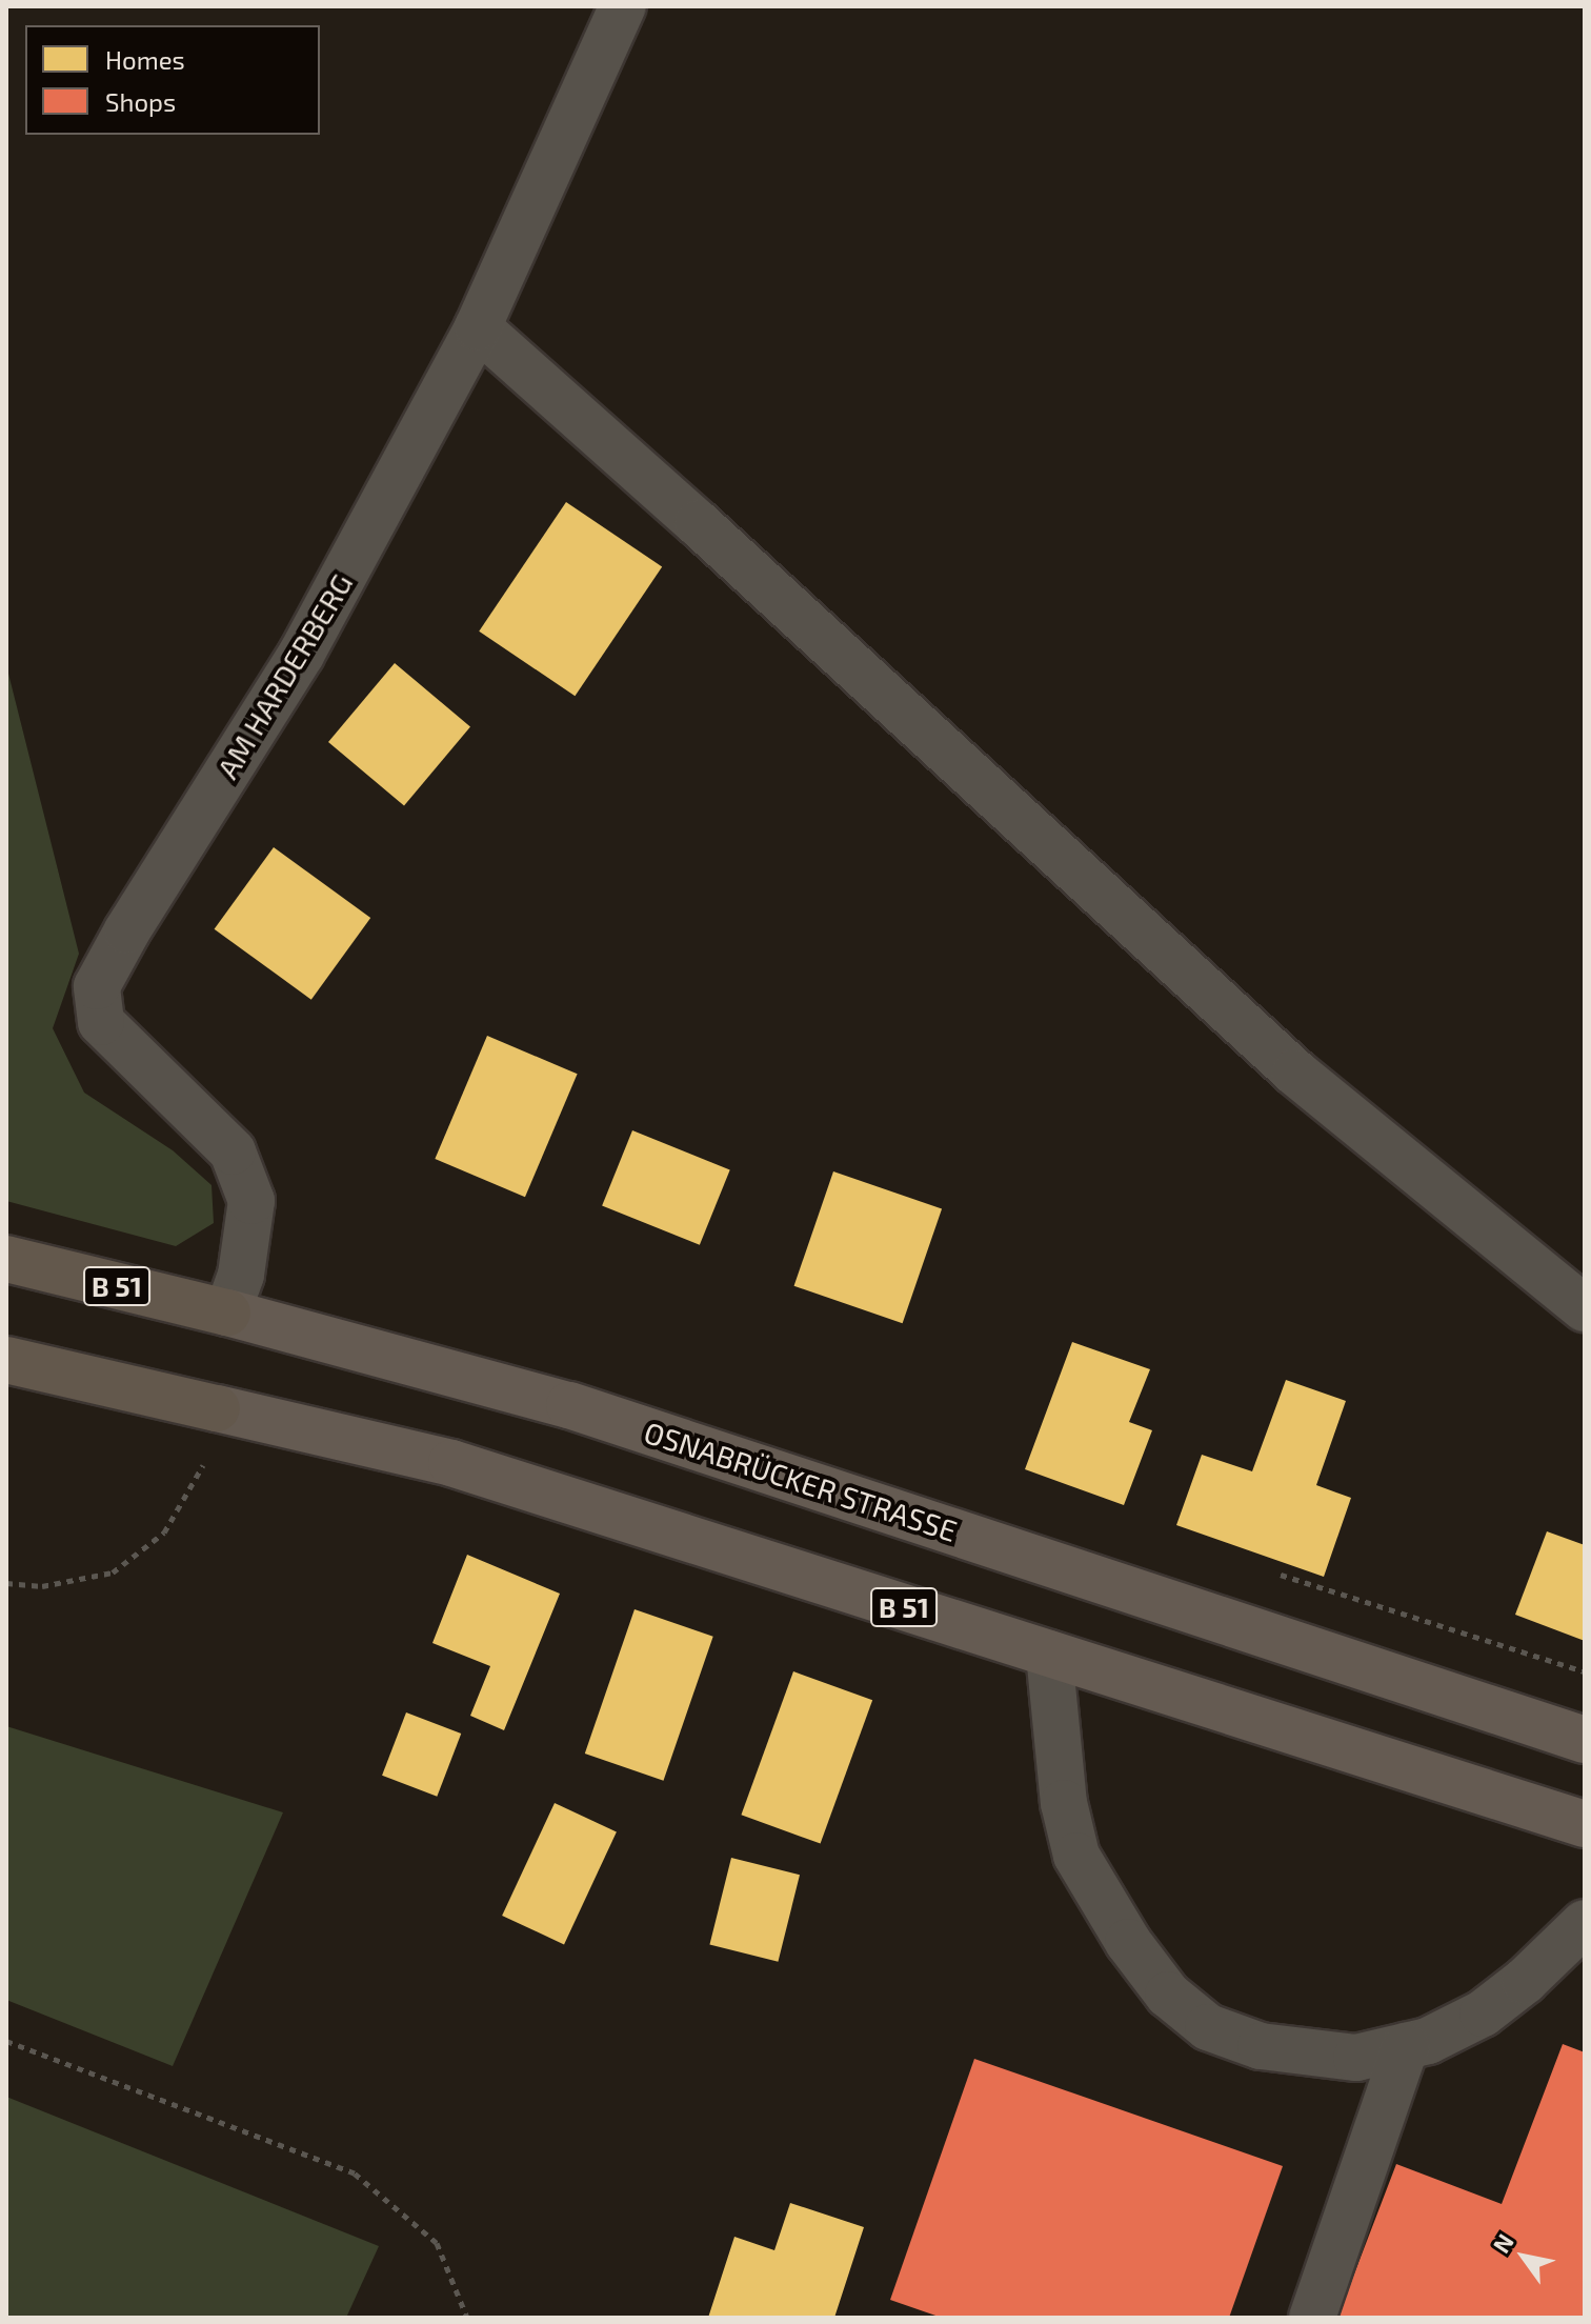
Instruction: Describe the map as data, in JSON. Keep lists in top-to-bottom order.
{
  "streets": {
    "highway": ["B 51", "OSNABRÜCKER STRASSE"],
    "street": ["AM HARDERBERG"]
  },
  "crossings": [
    ["AM HARDERBERG", "OSNABRÜCKER STRASSE"]
  ],
  "legend": ["Homes", "Shops"],
  "north": "top left"
}
